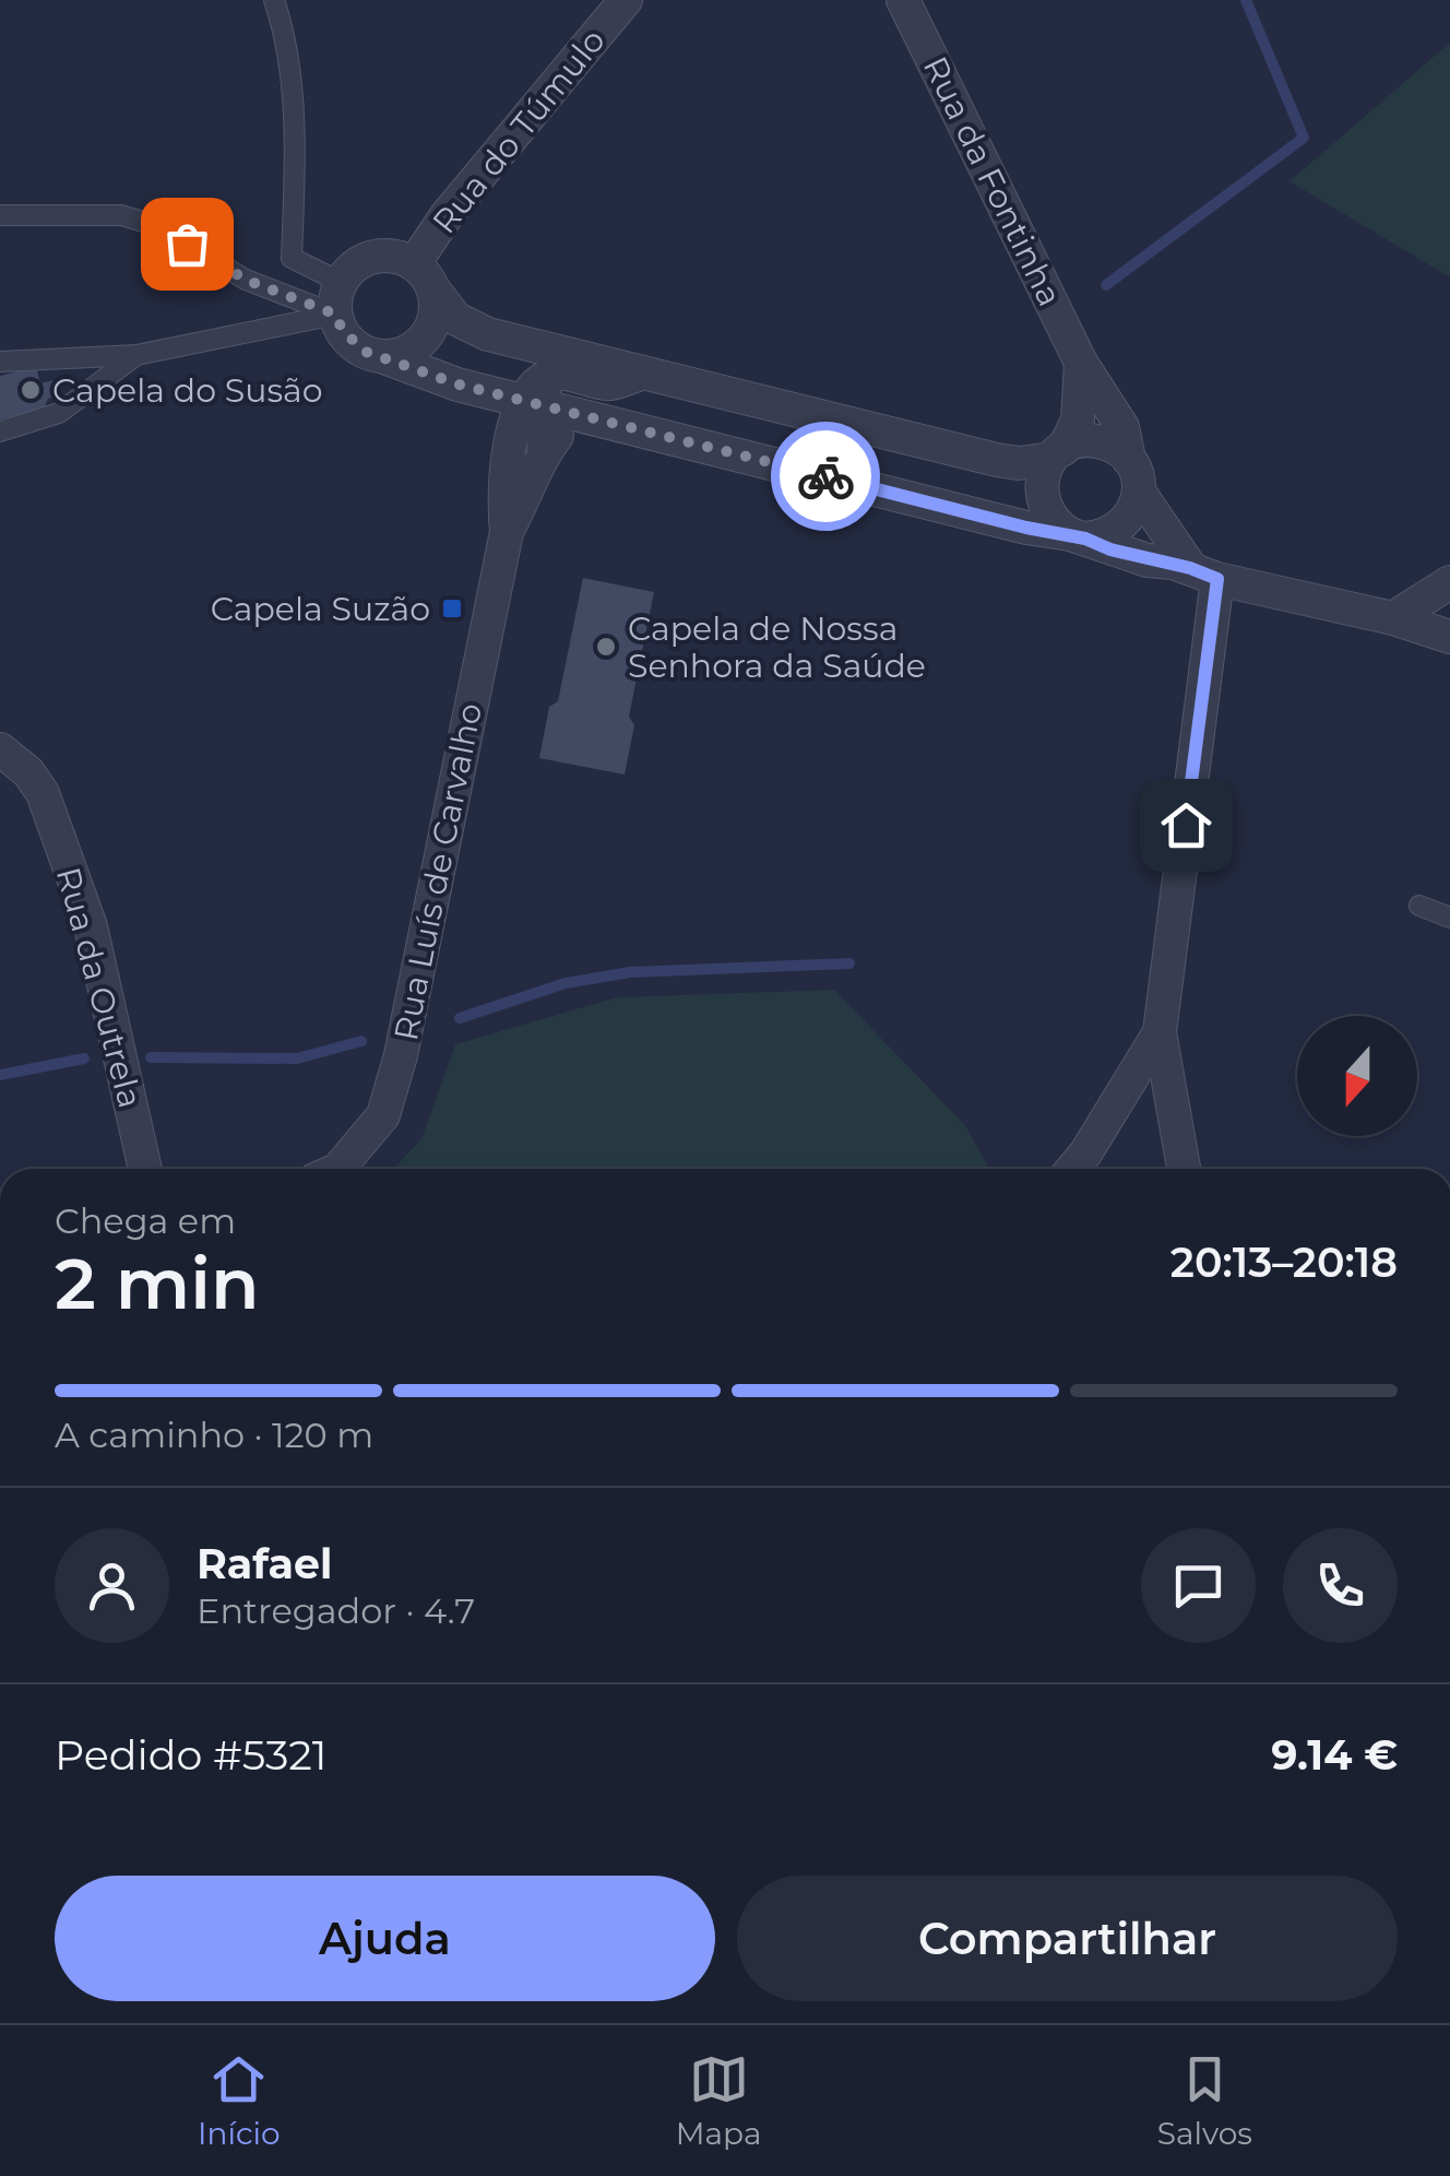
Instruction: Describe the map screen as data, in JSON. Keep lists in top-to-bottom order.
{
  "streets": {
    "street": [
      "Rua do Túmulo",
      "Rua da Fontinha",
      "Rua Luís de Carvalho",
      "Rua da Outrela"
    ]
  },
  "places": {
    "other": ["Capela do Susão", "Capela de Nossa Senhora da Saúde"],
    "transit": ["Capela Suzão"]
  },
  "north": "bottom",
  "page": {
    "heading": ["2 min", "Chega em", "20:13–20:18"],
    "panel": [
      "Rafael",
      "Entregador · 4.7",
      "Pedido #5321",
      "9.14 €"
    ],
    "bar": "A caminho · 120 m",
    "buttons": ["Ajuda", "Compartilhar"],
    "tabs": ["Início", "Mapa", "Salvos"]
  }
}
